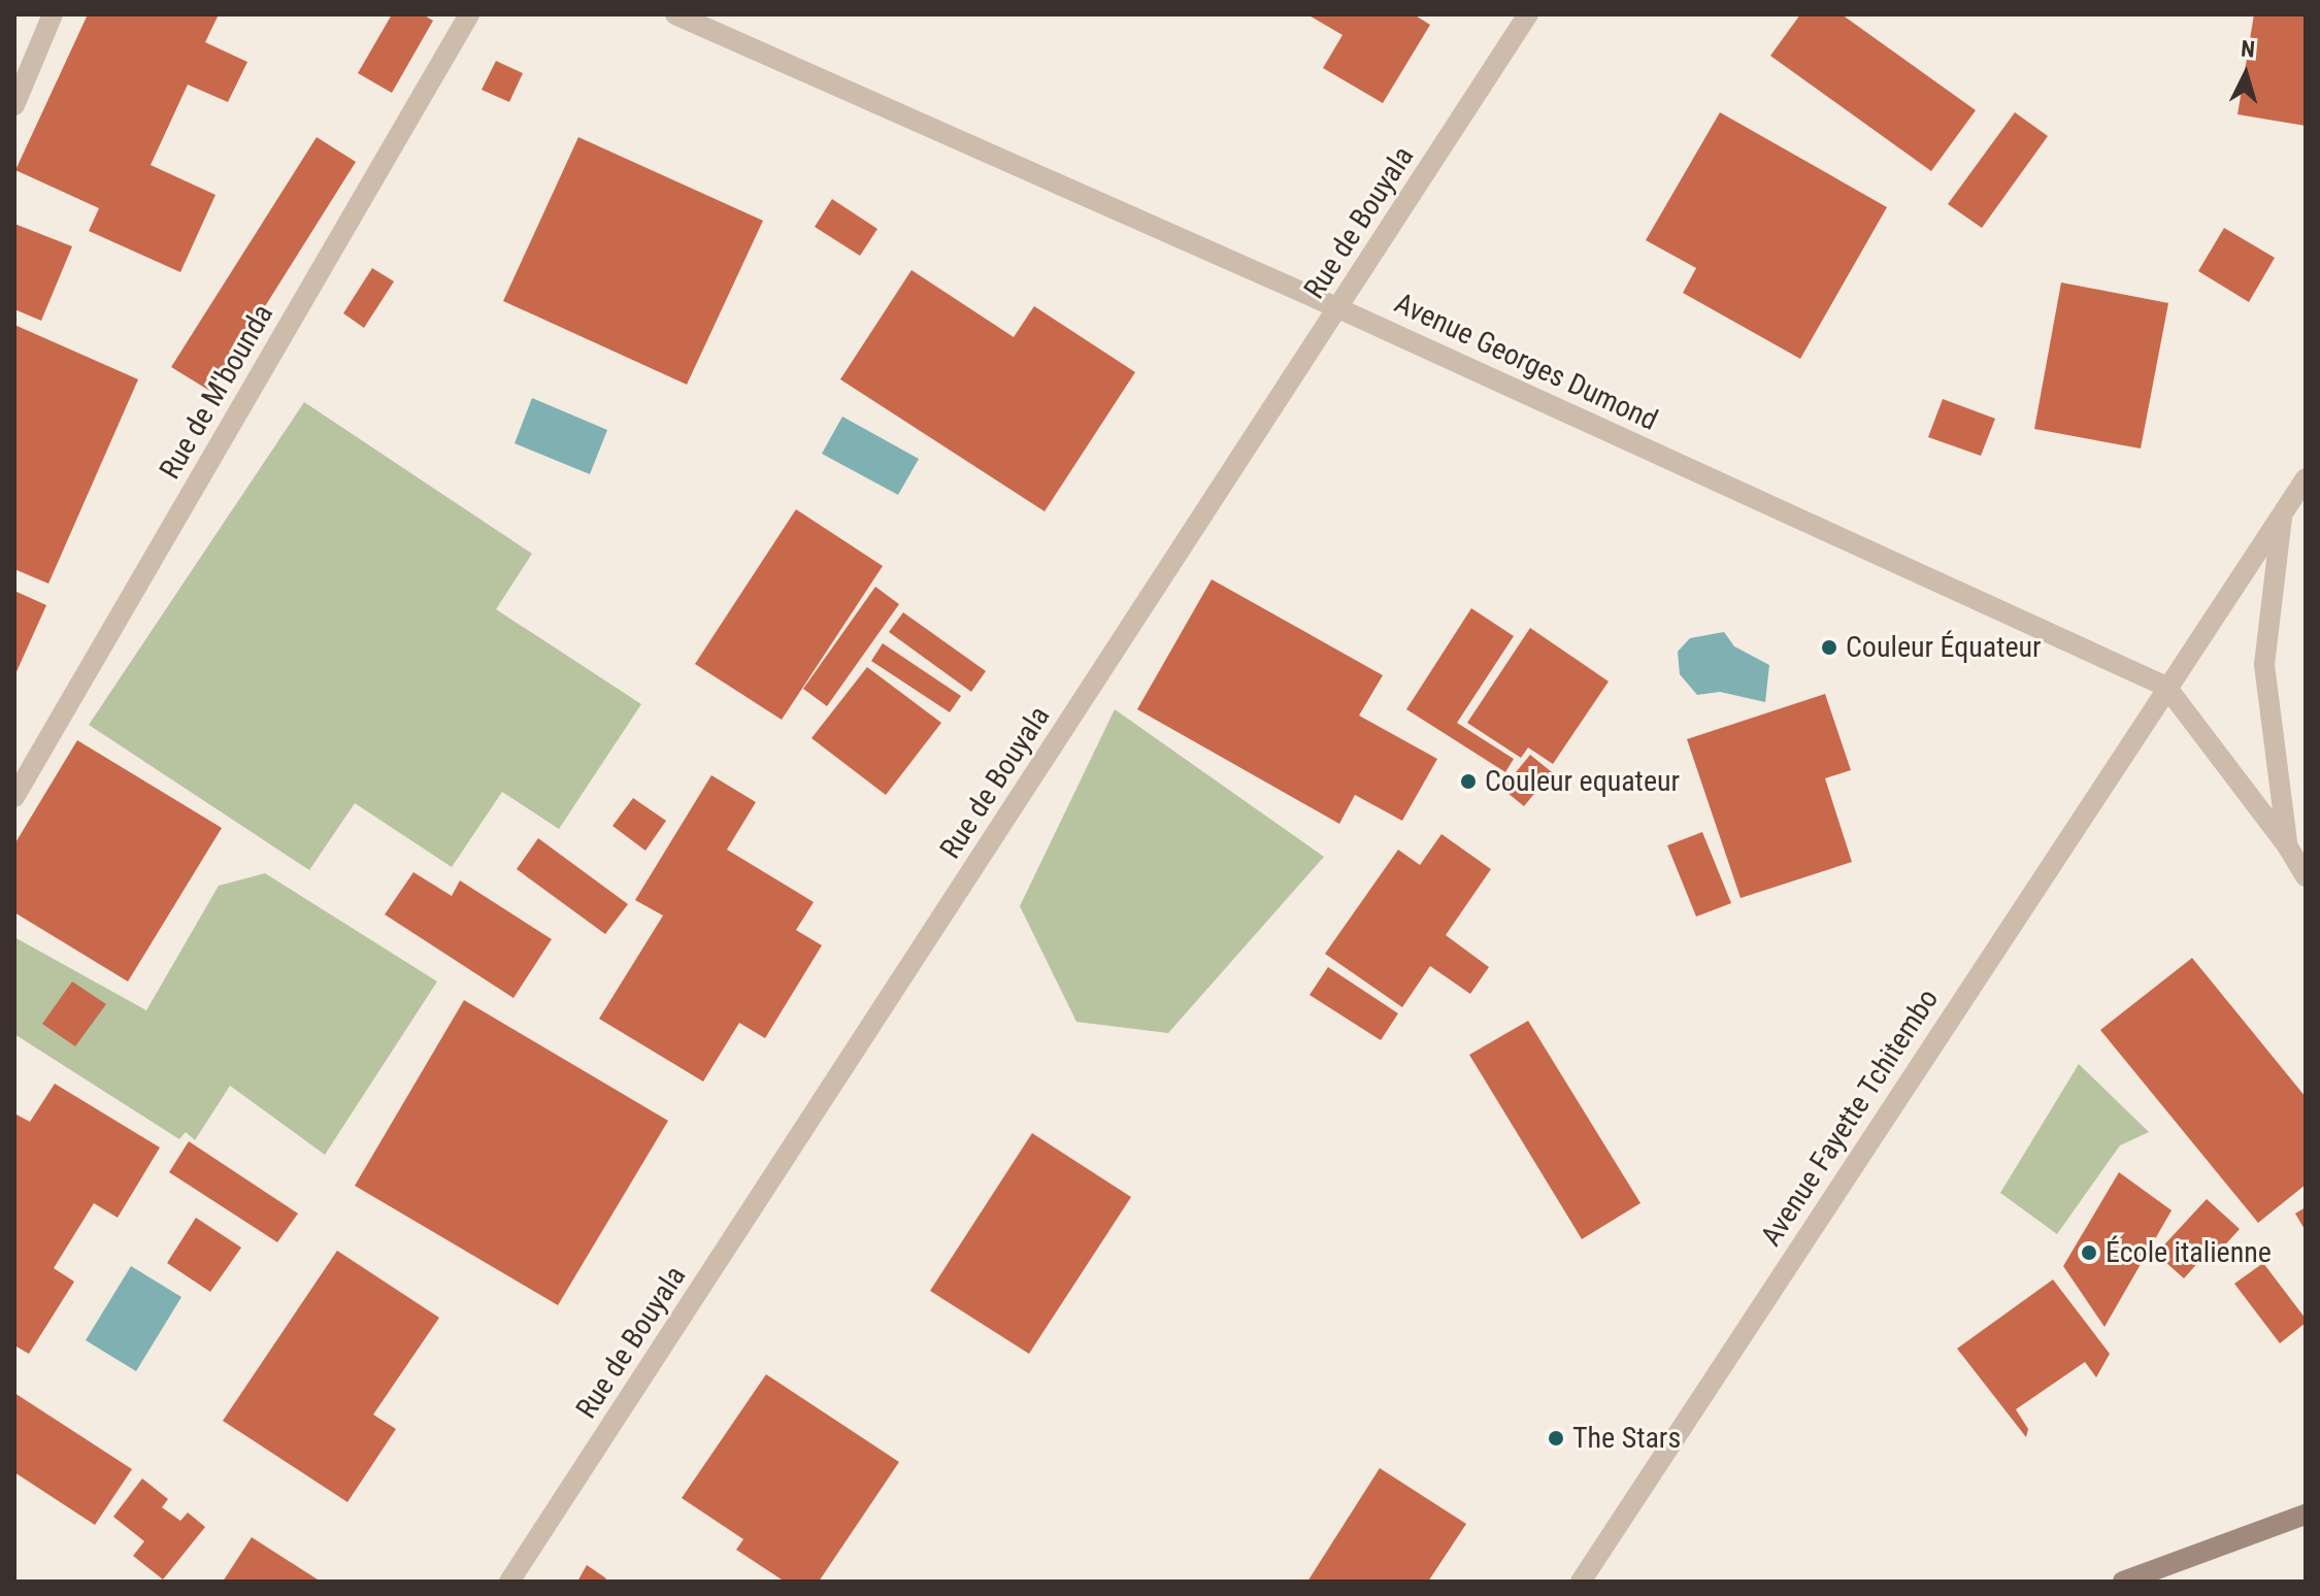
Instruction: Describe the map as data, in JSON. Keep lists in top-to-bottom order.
{
  "streets": {
    "street": [
      "Rue de Bouyala",
      "Avenue Georges Dumond",
      "Rue de M'bounda",
      "Avenue Fayette Tchitembo"
    ]
  },
  "crossings": [
    ["Rue de Bouyala", "Avenue Georges Dumond"],
    ["Avenue Georges Dumond", "Avenue Fayette Tchitembo"]
  ],
  "places": [
    "Couleur Équateur",
    "Couleur equateur",
    "École italienne",
    "The Stars"
  ],
  "north": "top"
}
